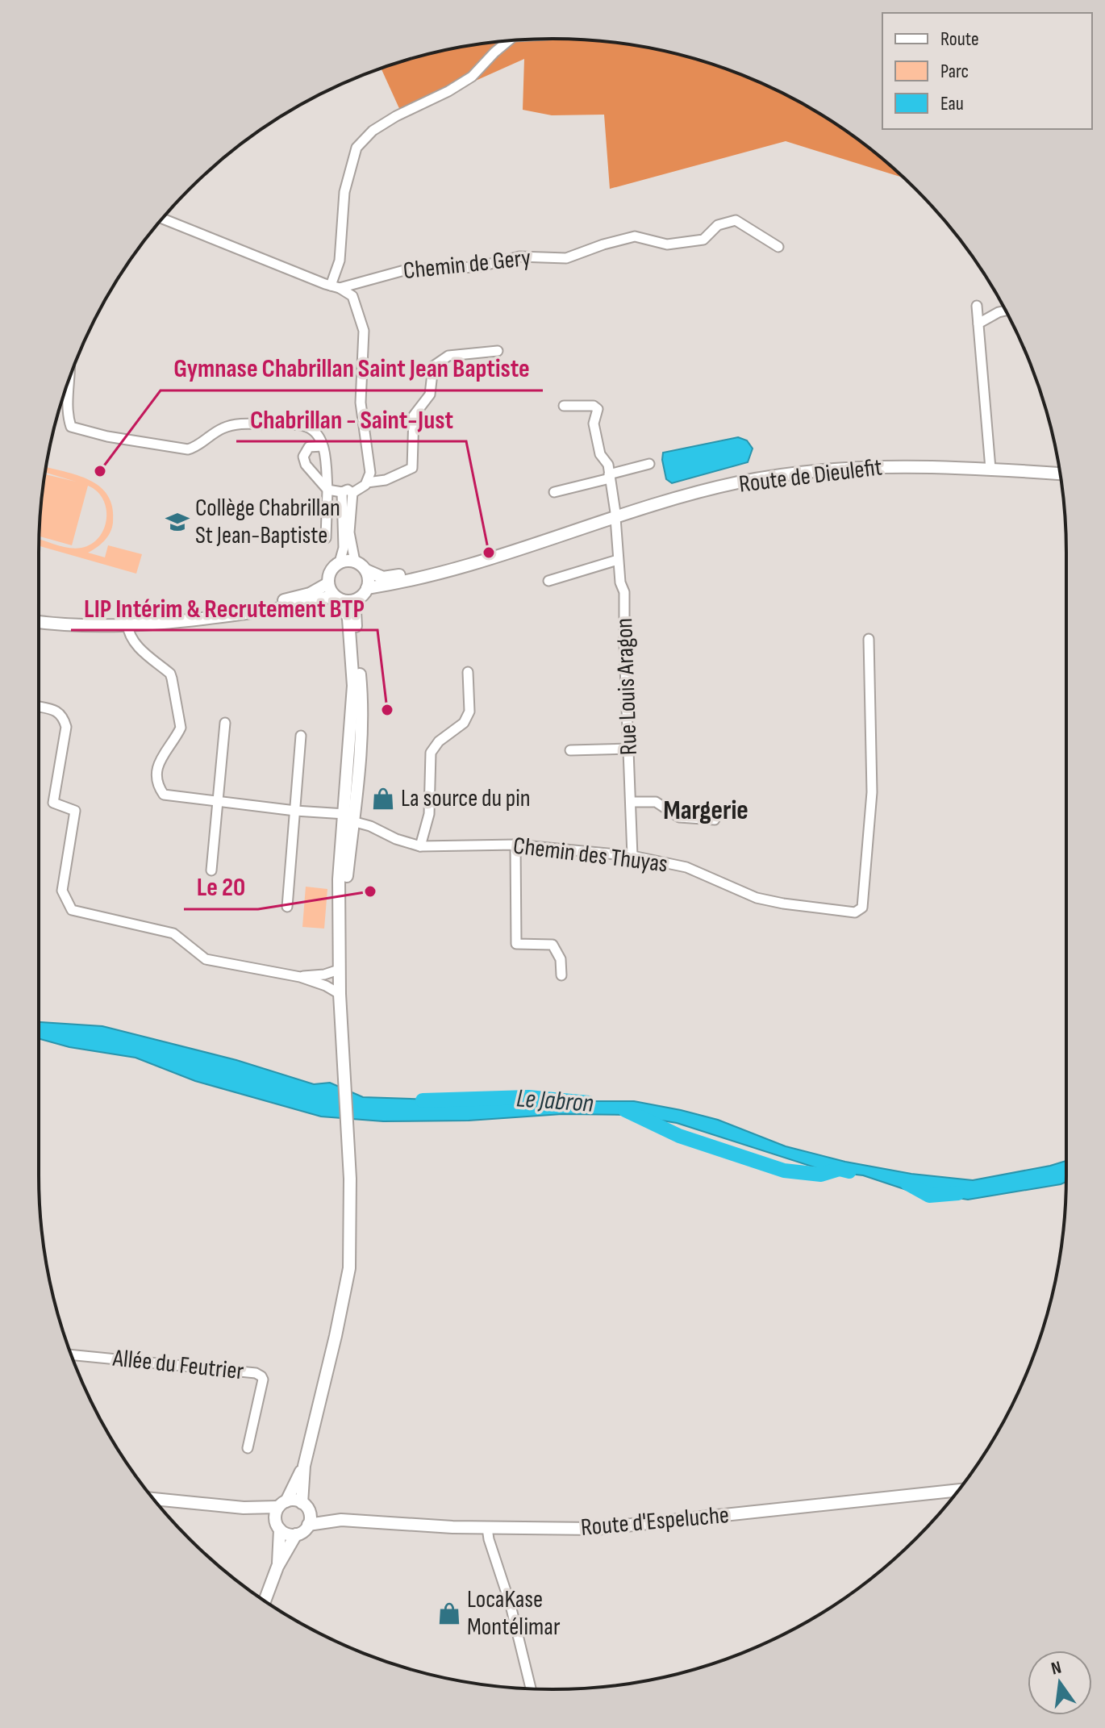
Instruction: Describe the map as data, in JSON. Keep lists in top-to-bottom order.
{
  "streets": {
    "main road": ["Route de Dieulefit", "Route d'Espeluche"],
    "street": [
      "Chemin de Gery",
      "Rue Louis Aragon",
      "Chemin des Thuyas",
      "Allée du Feutrier"
    ]
  },
  "crossings": [
    ["Route de Dieulefit", "Rue Louis Aragon"],
    ["Rue Louis Aragon", "Chemin des Thuyas"]
  ],
  "districts": ["Margerie"],
  "water": ["Le Jabron"],
  "places": {
    "other": [
      "Gymnase Chabrillan Saint Jean Baptiste",
      "Chabrillan - Saint-Just",
      "LIP Intérim & Recrutement BTP",
      "Le 20"
    ],
    "school or university": ["Collège Chabrillan St Jean-Baptiste"],
    "shop": ["La source du pin", "LocaKase Montélimar"]
  },
  "legend": ["Route", "Parc", "Eau"],
  "north": "top"
}
